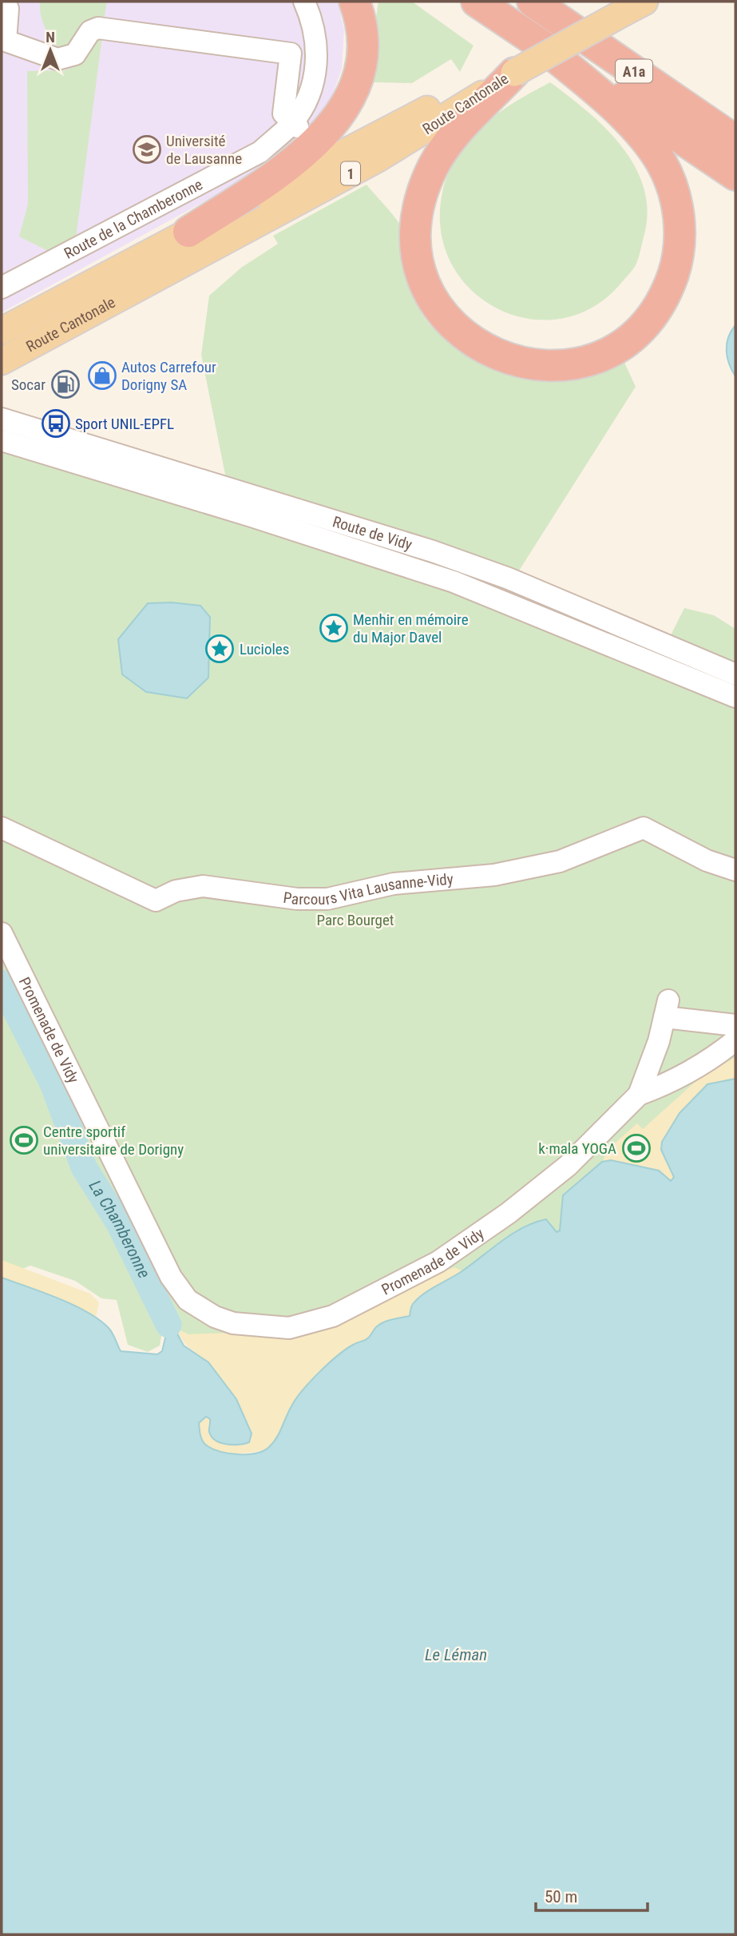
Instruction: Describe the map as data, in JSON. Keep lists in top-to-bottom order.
{
  "streets": {
    "highway": ["A1a"],
    "main road": ["Route Cantonale", "1"],
    "street": [
      "Route de la Chamberonne",
      "Route de Vidy",
      "Parcours Vita Lausanne-Vidy",
      "Promenade de Vidy"
    ]
  },
  "crossings": [
    ["Route Cantonale", "1"]
  ],
  "water": ["La Chamberonne", "Le Léman"],
  "parks": ["Parc Bourget"],
  "places": {
    "school or university": ["Université de Lausanne"],
    "shop": ["Autos Carrefour Dorigny SA"],
    "fuel station": ["Socar"],
    "bus stop": ["Sport UNIL-EPFL"],
    "place": ["Menhir en mémoire du Major Davel", "Lucioles"],
    "sports": ["Centre sportif universitaire de Dorigny", "k·mala YOGA"]
  },
  "scale_bar": "50 m",
  "north": "top"
}
